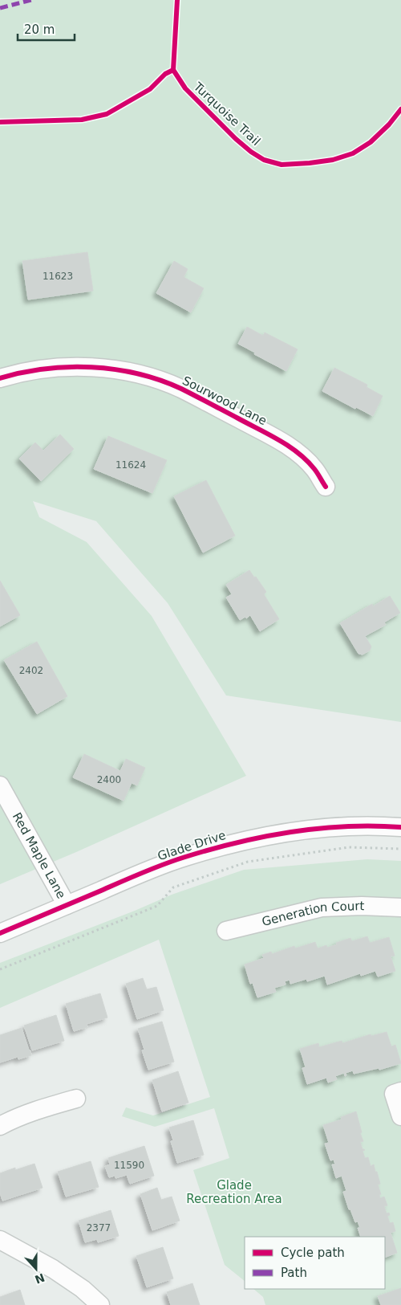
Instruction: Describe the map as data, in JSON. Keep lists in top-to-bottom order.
{
  "streets": {
    "street": [
      "Sourwood Lane",
      "Glade Drive",
      "Red Maple Lane",
      "Generation Court"
    ],
    "cycle path": ["Turquoise Trail"]
  },
  "crossings": [
    ["Glade Drive", "Red Maple Lane"]
  ],
  "parks": ["Glade Recreation Area"],
  "house_numbers": [
    "11623",
    "11624",
    "2402",
    "2400",
    "11590",
    "2377"
  ],
  "legend": ["Cycle path", "Path"],
  "scale_bar": "20 m",
  "north": "bottom"
}
